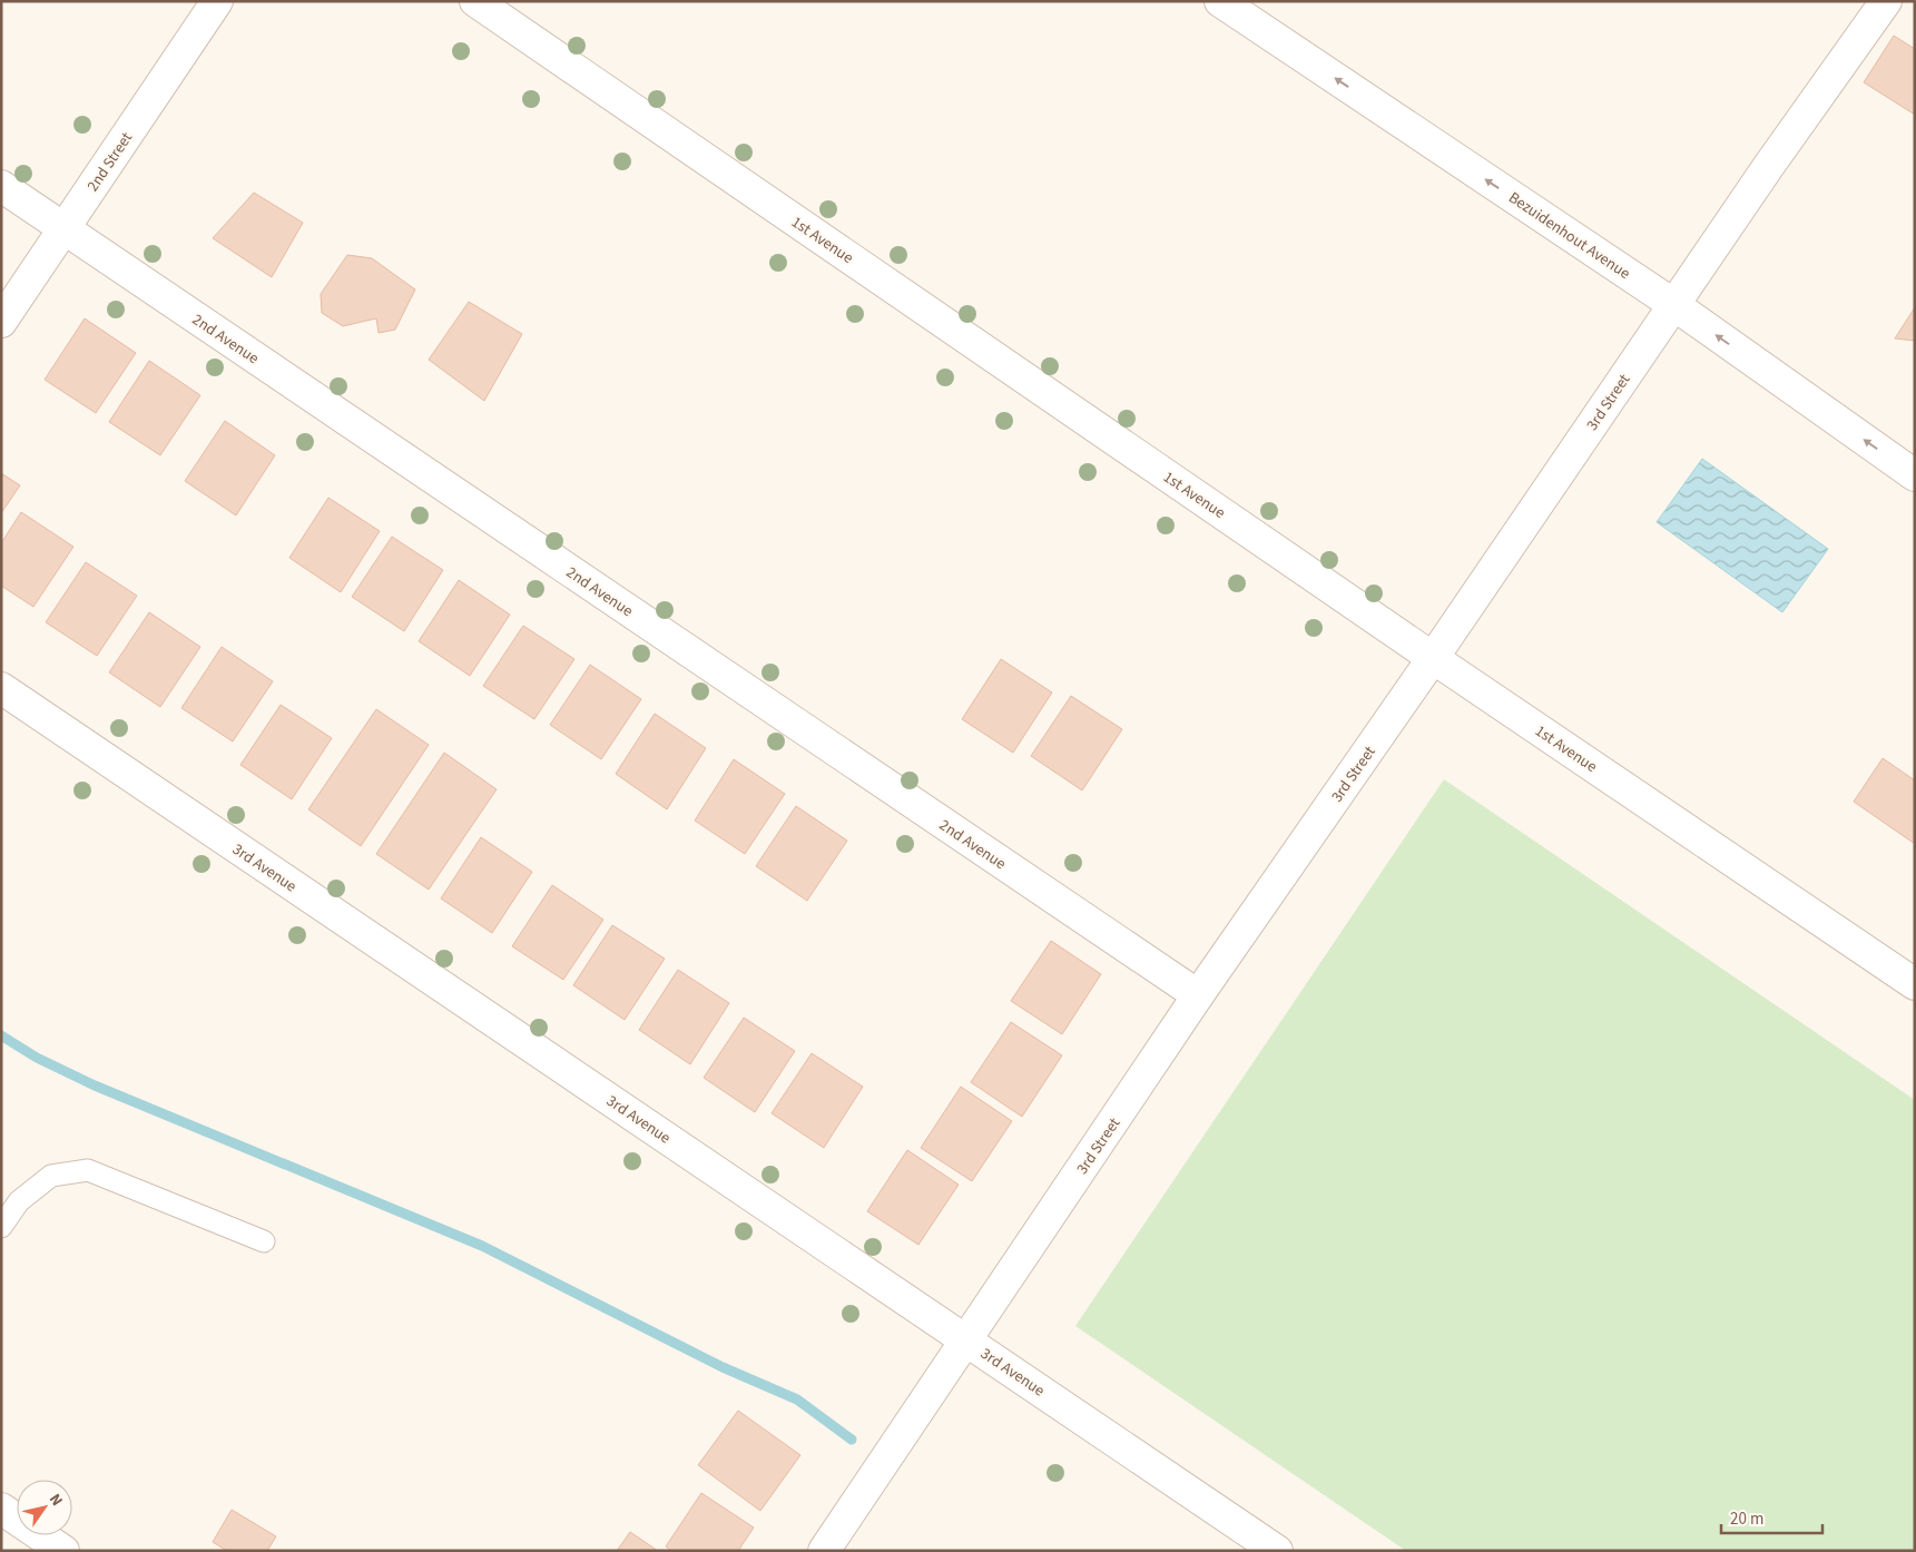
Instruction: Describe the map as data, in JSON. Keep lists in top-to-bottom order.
{
  "streets": {
    "street": [
      "2nd Street",
      "Bezuidenhout Avenue",
      "1st Avenue",
      "2nd Avenue",
      "3rd Street",
      "3rd Avenue"
    ]
  },
  "crossings": [
    ["2nd Street", "2nd Avenue"],
    ["Bezuidenhout Avenue", "3rd Street"],
    ["1st Avenue", "3rd Street"],
    ["2nd Avenue", "3rd Street"],
    ["3rd Street", "3rd Avenue"]
  ],
  "one_way": ["Bezuidenhout Avenue"],
  "scale_bar": "20 m",
  "north": "top right"
}
